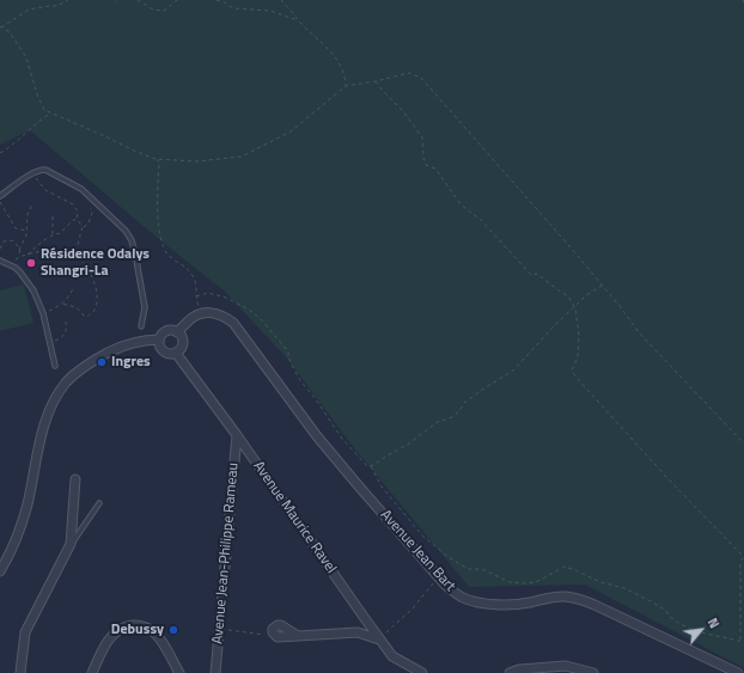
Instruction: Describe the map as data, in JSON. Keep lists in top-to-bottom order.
{
  "streets": {
    "street": ["Avenue Maurice Ravel", "Avenue Jean Bart", "Avenue Jean-Philippe Rameau"]
  },
  "crossings": [
    ["Avenue Maurice Ravel", "Avenue Jean-Philippe Rameau"]
  ],
  "places": ["Résidence Odalys Shangri-La", "Ingres", "Debussy"],
  "north": "top right"
}
